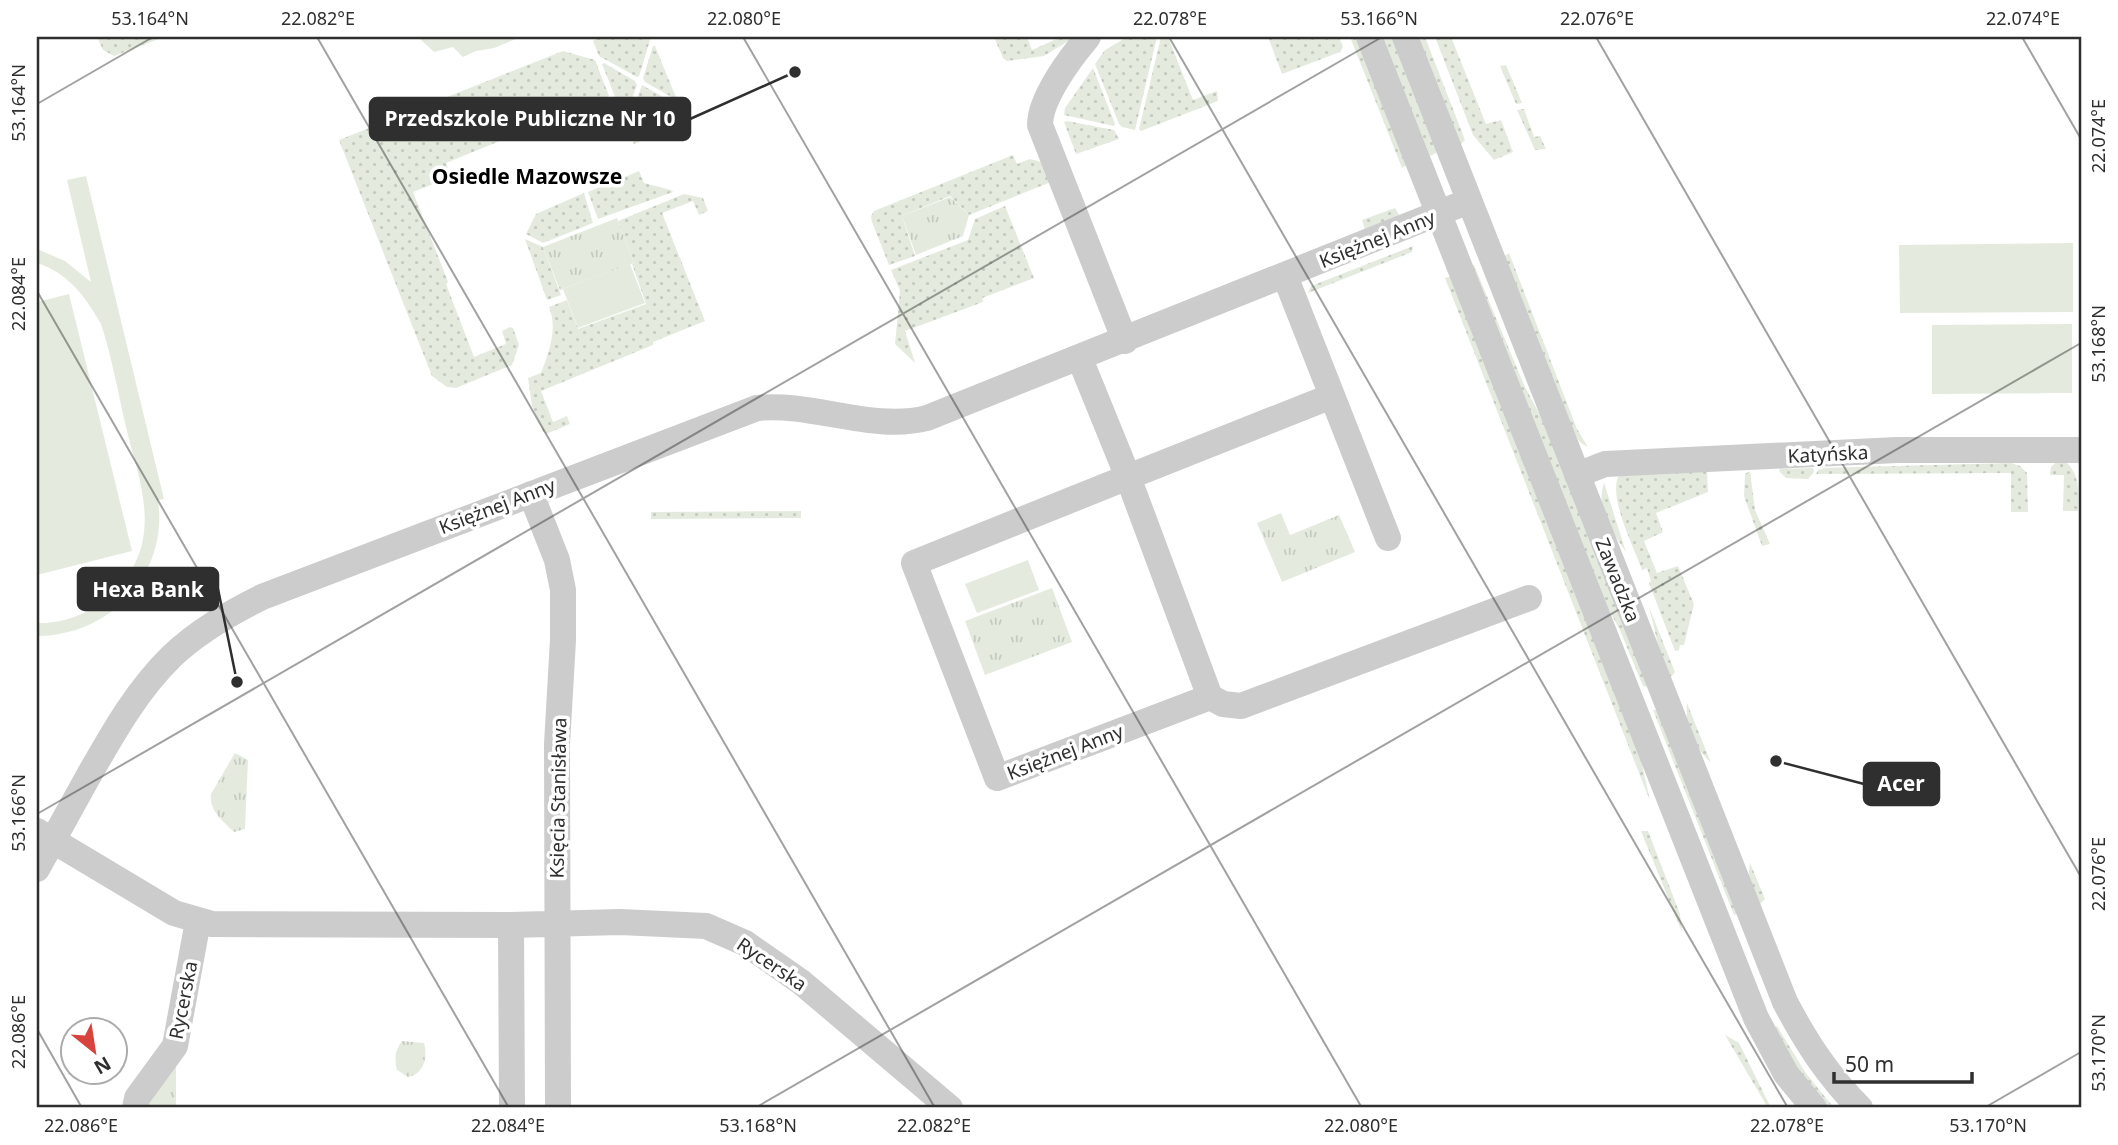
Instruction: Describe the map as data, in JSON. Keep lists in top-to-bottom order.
{
  "streets": {
    "street": [
      "Księżnej Anny",
      "Katyńska",
      "Zawadzka",
      "Księcia Stanisława",
      "Rycerska"
    ]
  },
  "crossings": [
    ["Księżnej Anny", "Zawadzka"],
    ["Księżnej Anny", "Księcia Stanisława"],
    ["Księżnej Anny", "Rycerska"],
    ["Katyńska", "Zawadzka"],
    ["Księcia Stanisława", "Rycerska"]
  ],
  "districts": ["Osiedle Mazowsze"],
  "places": ["Przedszkole Publiczne Nr 10", "Hexa Bank", "Acer"],
  "scale_bar": "50 m",
  "north": "bottom right",
  "coordinates": [
    "53.164°N",
    "22.082°E",
    "22.080°E",
    "22.078°E",
    "53.166°N",
    "22.076°E",
    "22.074°E",
    "22.084°E",
    "53.168°N",
    "22.086°E",
    "53.170°N"
  ]
}
